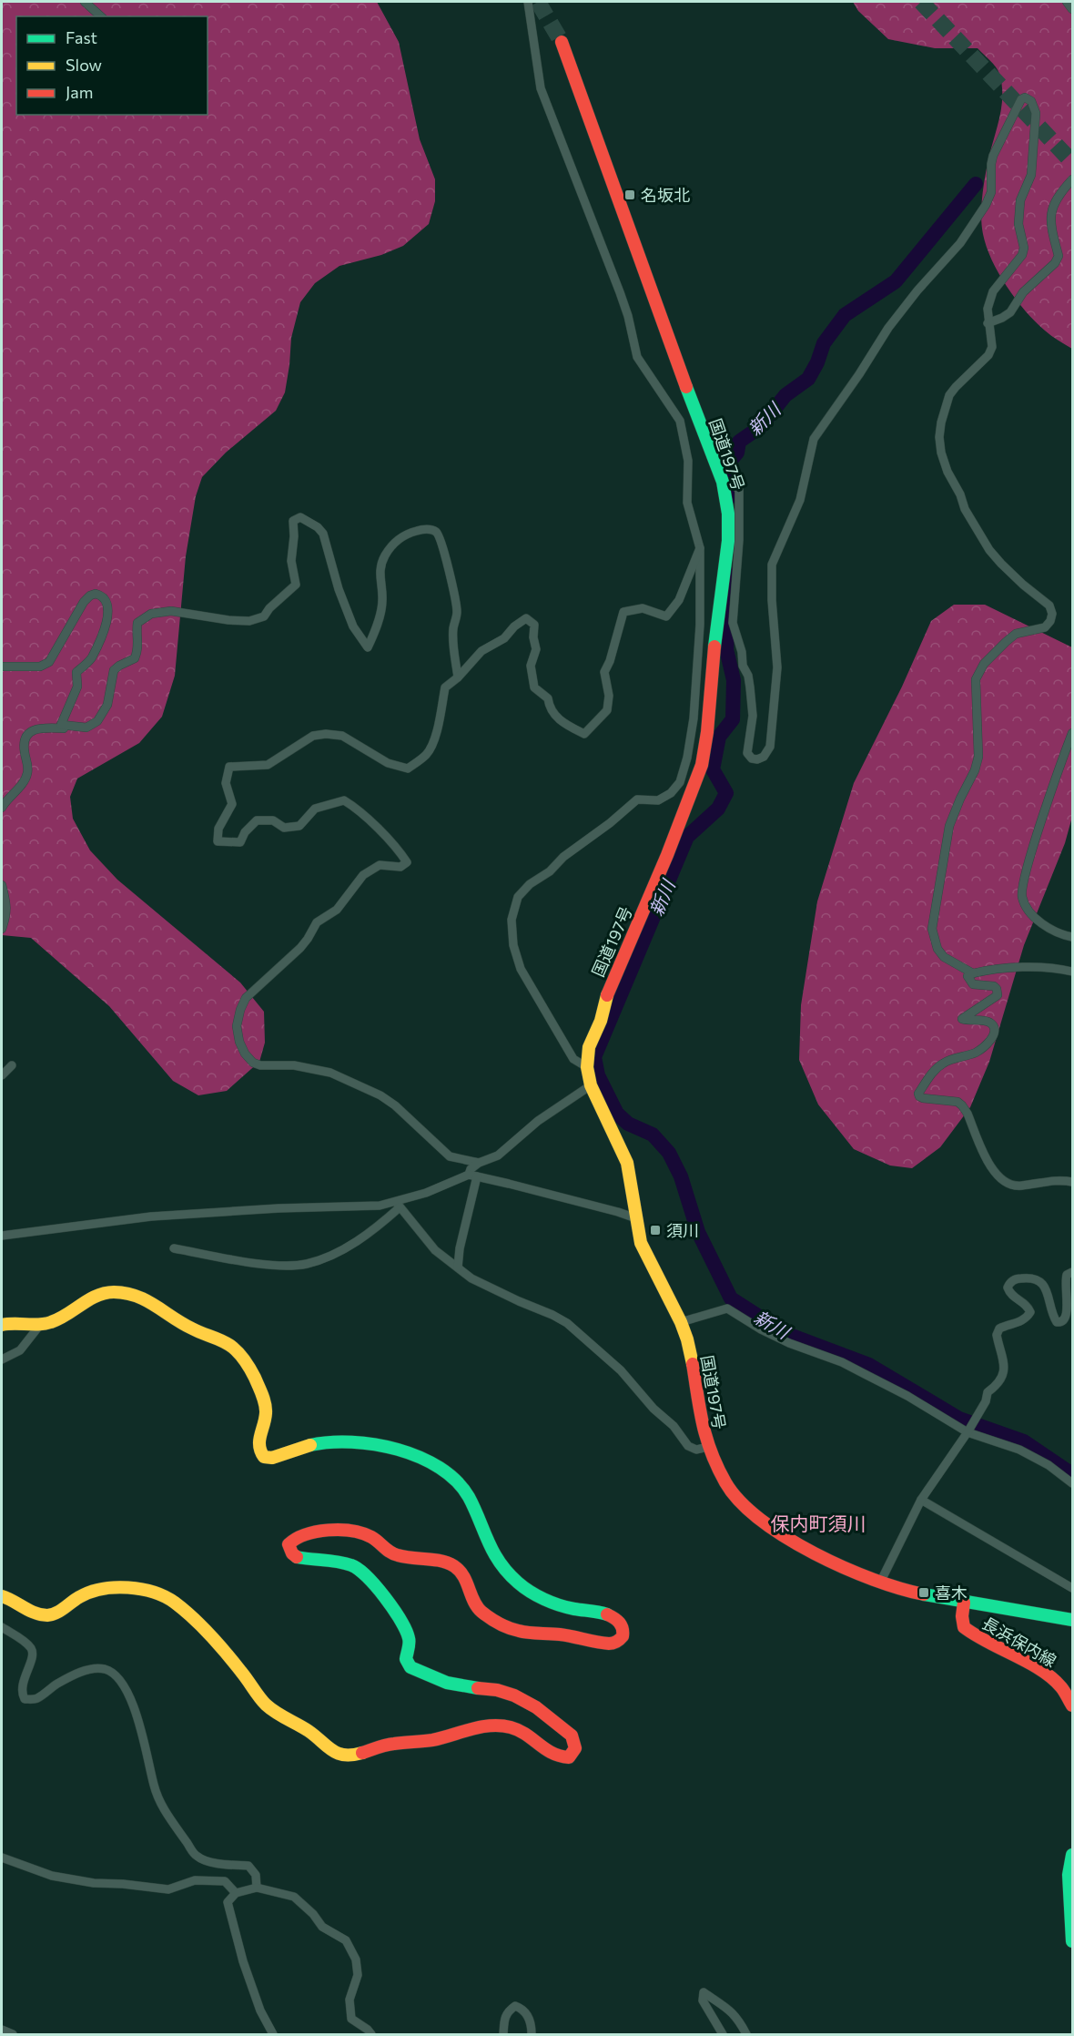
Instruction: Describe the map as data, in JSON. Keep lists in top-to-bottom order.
{
  "streets": {
    "main road": ["国道197号", "長浜保内線"]
  },
  "crossings": [
    ["国道197号", "長浜保内線"]
  ],
  "districts": ["保内町須川"],
  "water": ["新川"],
  "places": {
    "transit": ["名坂北", "須川", "喜木"]
  },
  "legend": ["Fast", "Slow", "Jam"]
}
